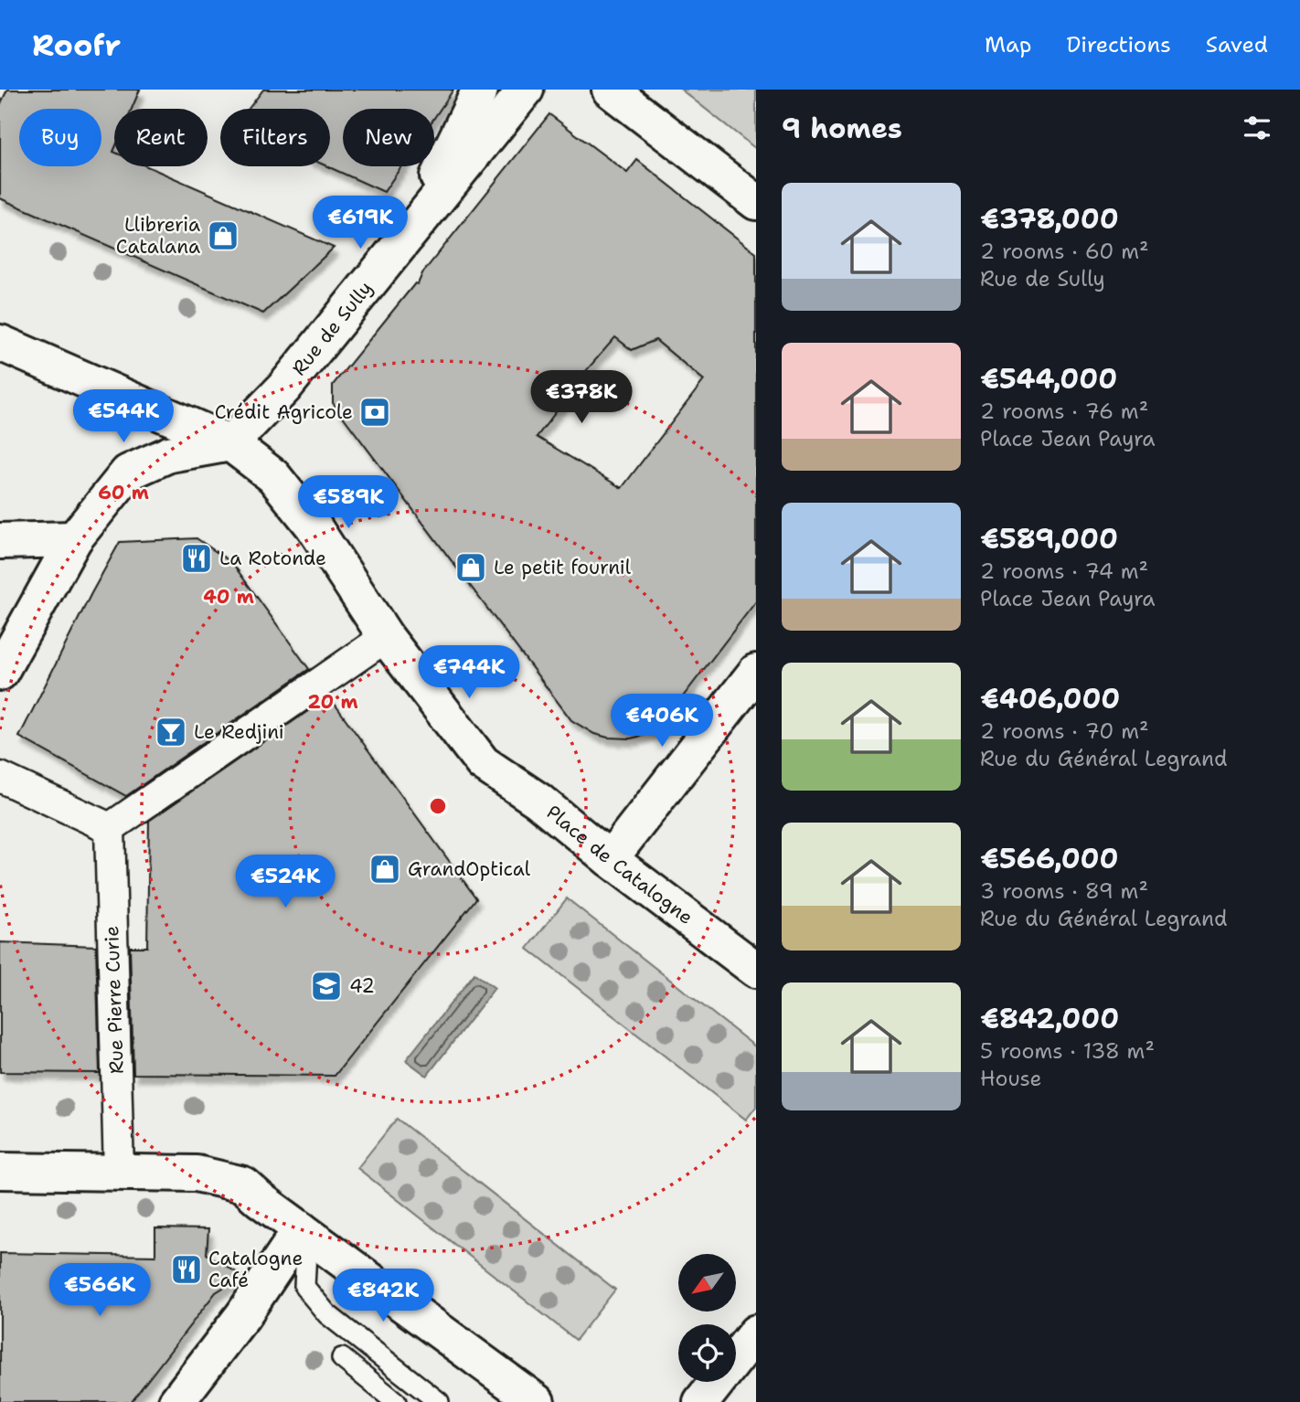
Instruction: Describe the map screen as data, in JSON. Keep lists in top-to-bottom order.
{
  "streets": {
    "street": ["Rue de Sully", "Place de Catalogne", "Rue Pierre Curie"]
  },
  "crossings": [
    ["Rue de Sully", "Place de Catalogne"]
  ],
  "places": {
    "shop": ["Llibreria Catalana", "Le petit fournil", "GrandOptical"],
    "bank": ["Crédit Agricole"],
    "restaurant": ["La Rotonde", "Catalogne Café"],
    "bar": ["Le Redjini"],
    "school or university": ["42"]
  },
  "north": "bottom left",
  "page": {
    "header": "Roofr",
    "nav": ["Map", "Directions", "Saved"],
    "heading": "9 homes",
    "chip": [
      "Buy",
      "Rent",
      "Filters",
      "New"
    ],
    "list": [
      {
        "name": "€378,000",
        "note": "2 rooms · 60 m² · Rue de Sully"
      },
      {
        "name": "€544,000",
        "note": "2 rooms · 76 m² · Place Jean Payra"
      },
      {
        "name": "€589,000",
        "note": "2 rooms · 74 m² · Place Jean Payra"
      },
      {
        "name": "€406,000",
        "note": "2 rooms · 70 m² · Rue du Général Legrand"
      },
      {
        "name": "€566,000",
        "note": "3 rooms · 89 m² · Rue du Général Legrand"
      },
      {
        "name": "€842,000",
        "note": "5 rooms · 138 m² · House"
      }
    ],
    "price": [
      "€619K",
      "€378K",
      "€544K",
      "€589K",
      "€744K",
      "€406K",
      "€524K",
      "€566K",
      "€842K"
    ]
  },
  "rings": ["60 m", "40 m", "20 m"]
}
